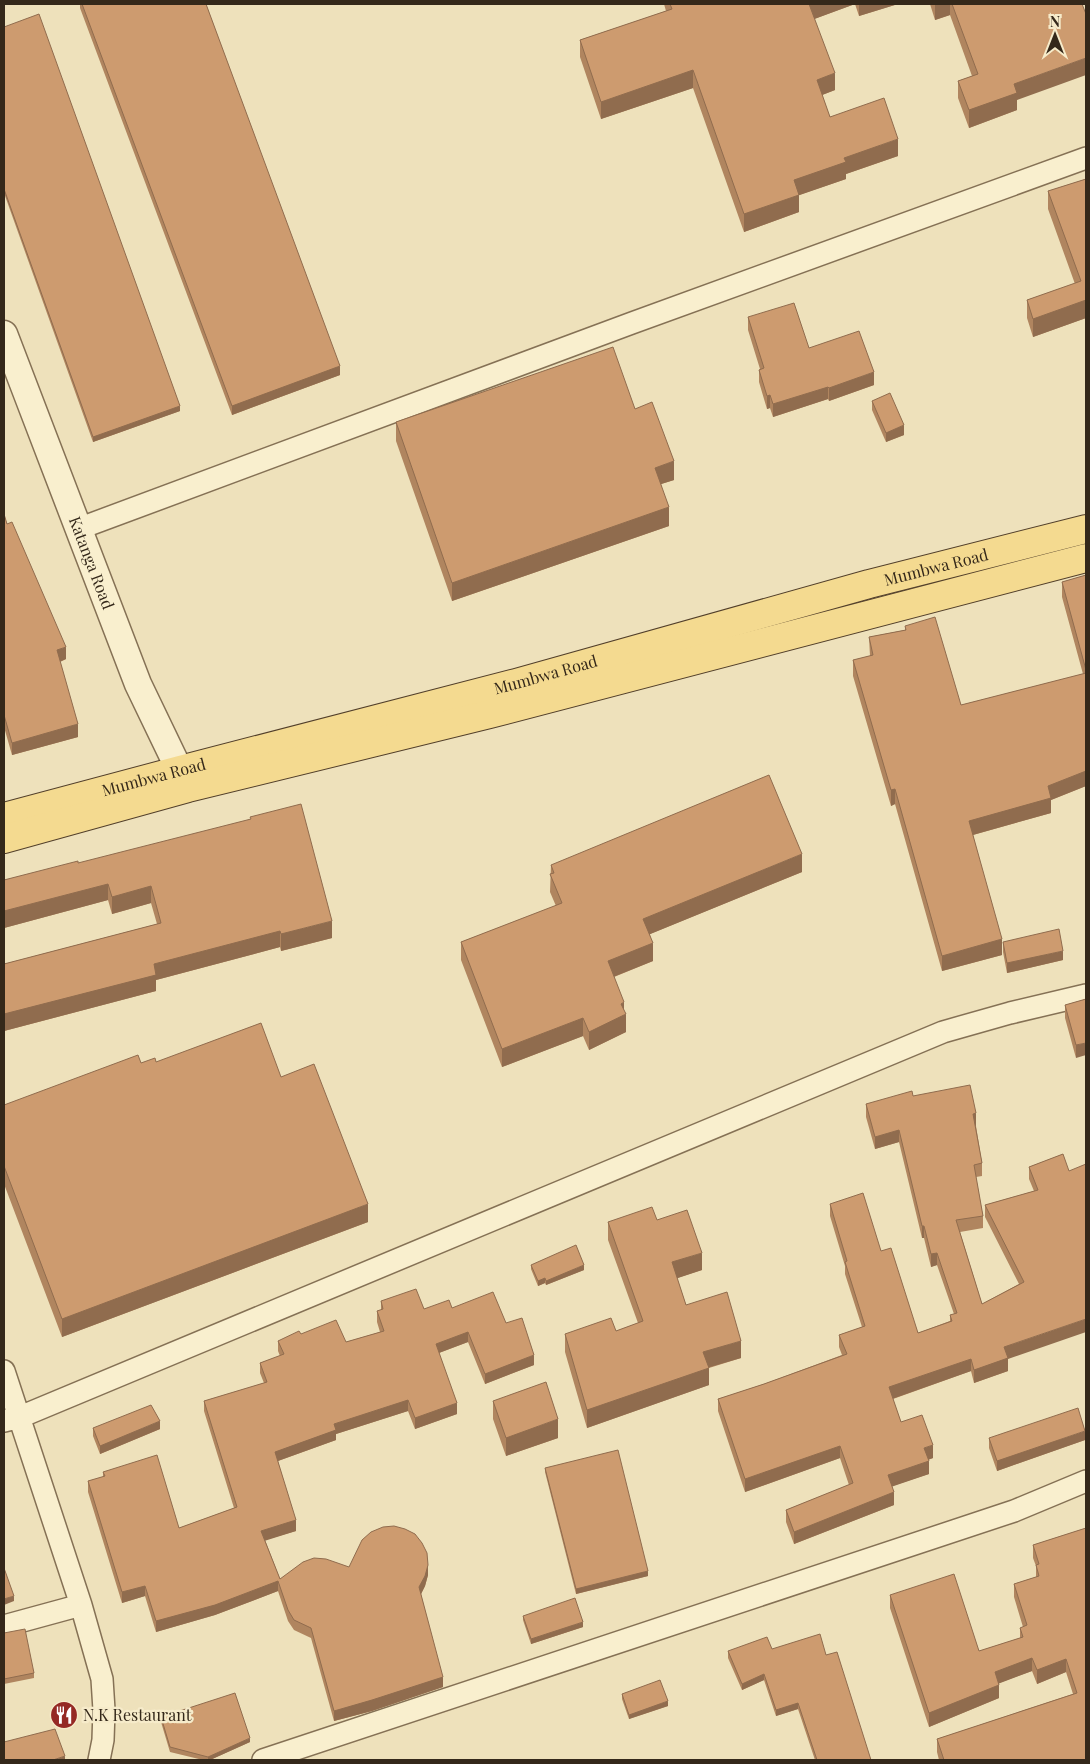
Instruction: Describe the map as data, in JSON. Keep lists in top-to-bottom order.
{
  "streets": {
    "main road": ["Mumbwa Road"],
    "street": ["Katanga Road"]
  },
  "crossings": [
    ["Katanga Road", "Mumbwa Road"]
  ],
  "places": {
    "restaurant": ["N.K Restaurant"]
  },
  "north": "top"
}
